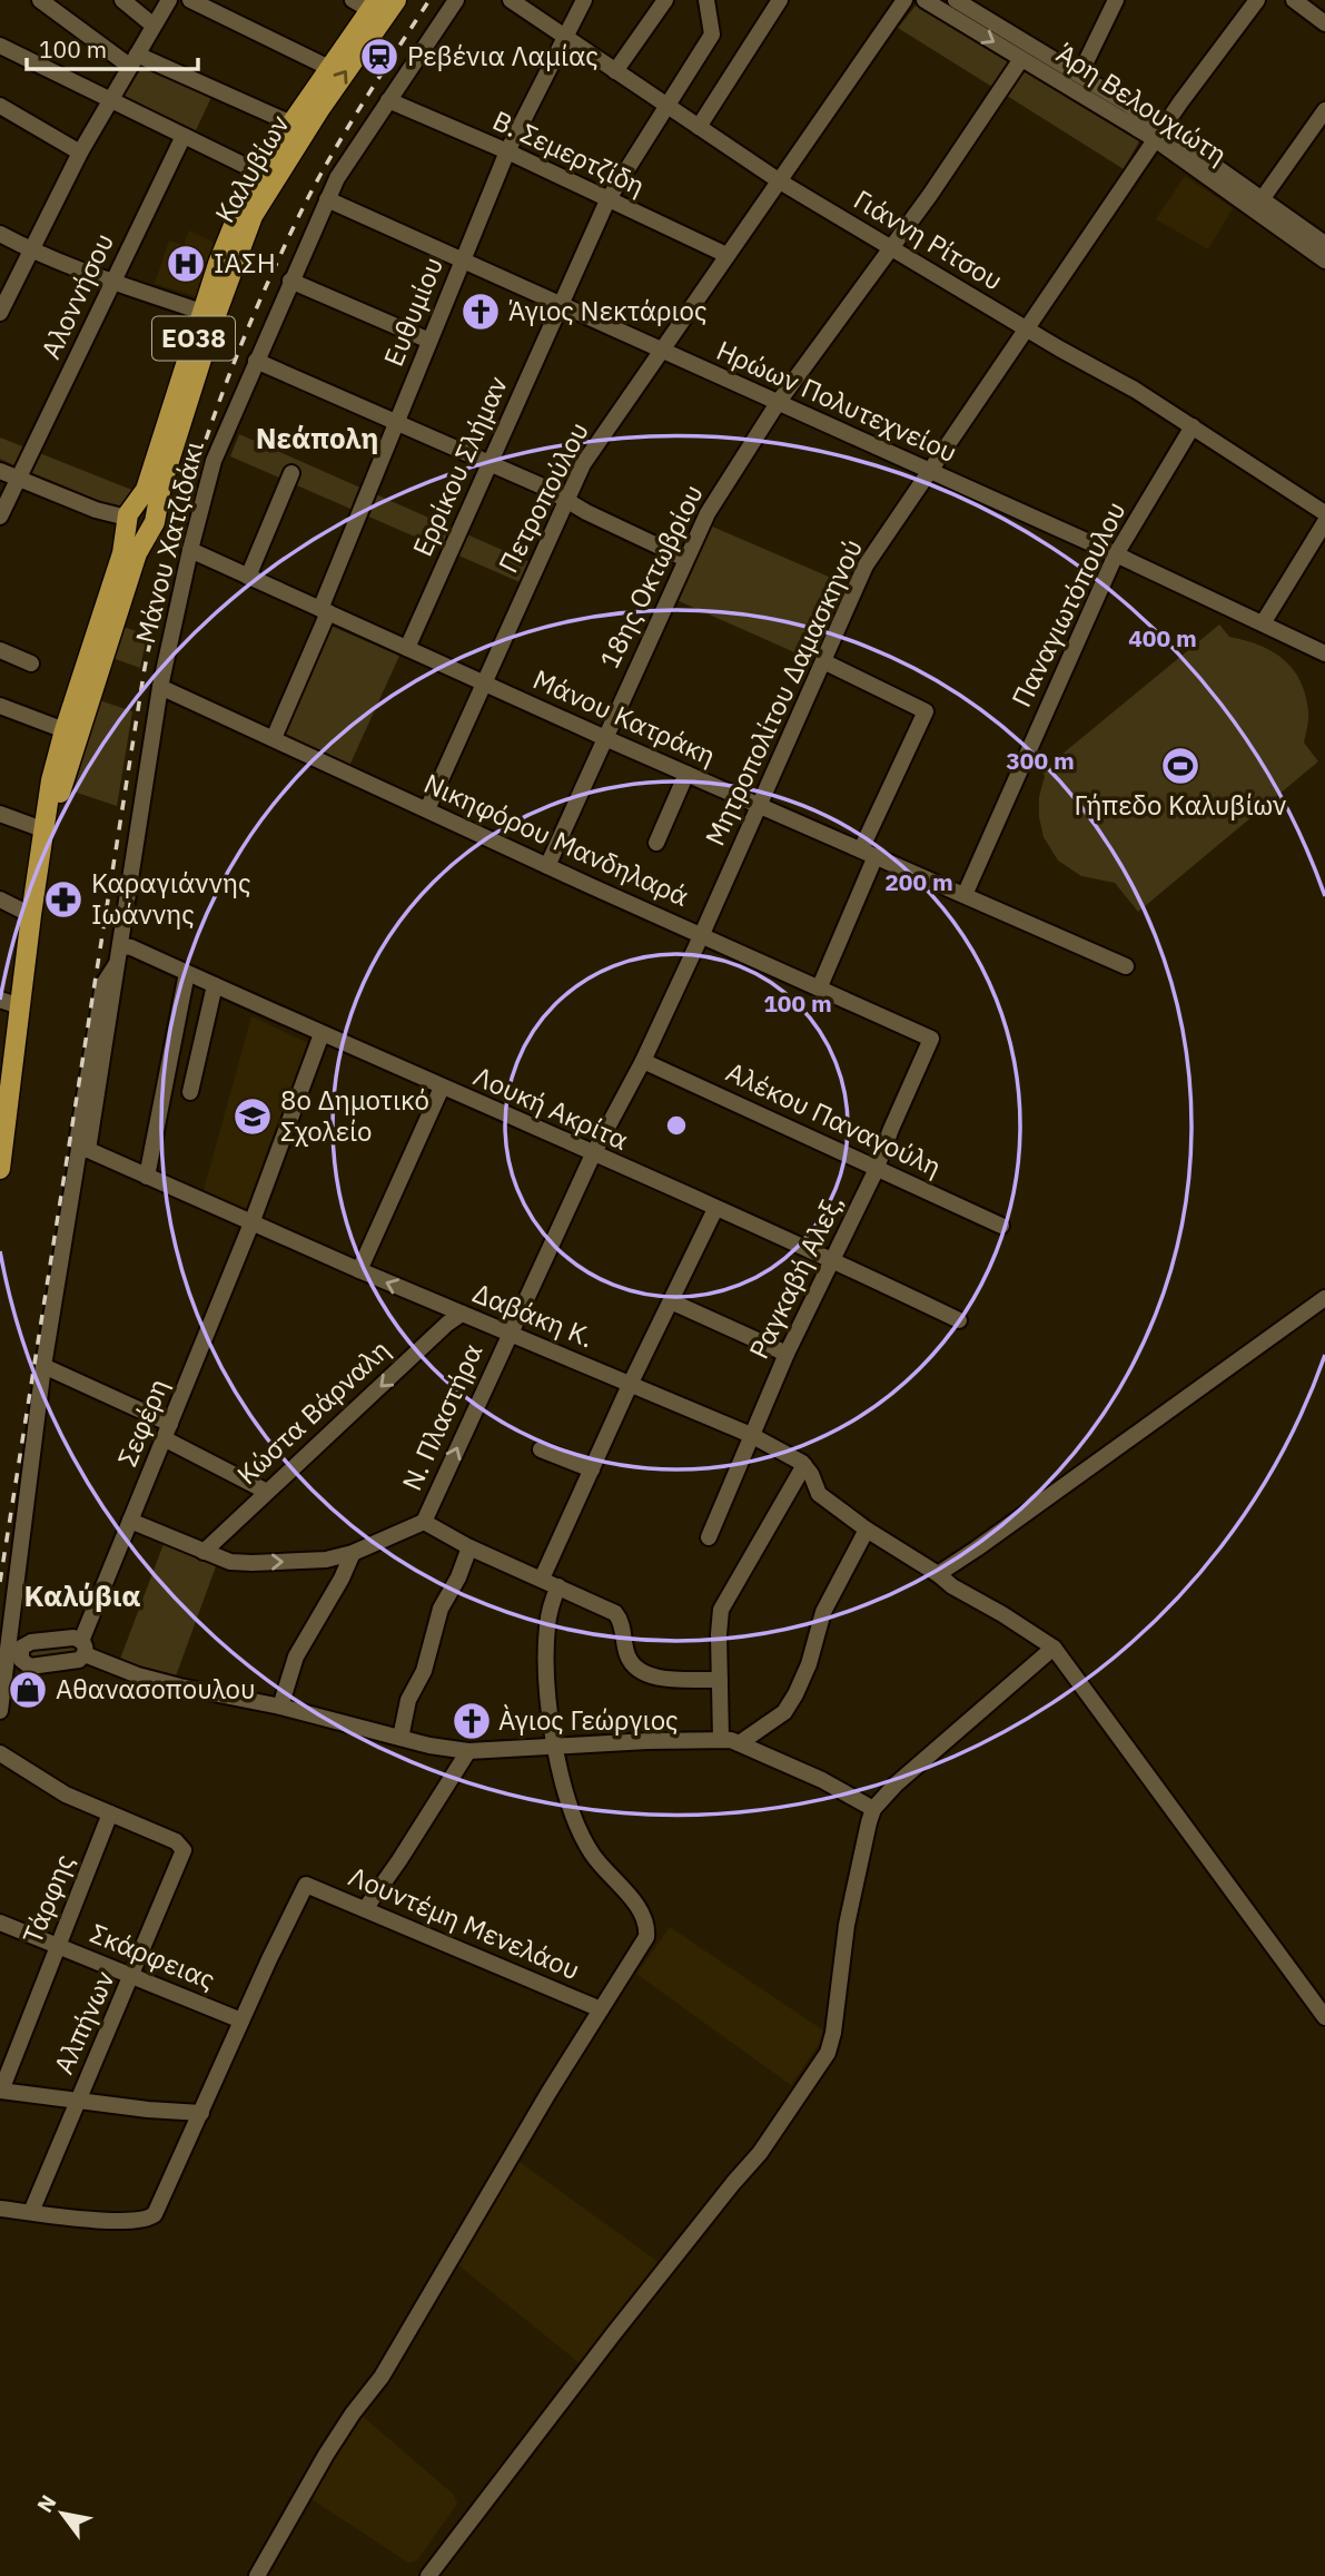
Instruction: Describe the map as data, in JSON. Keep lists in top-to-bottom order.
{
  "streets": {
    "main road": ["Καλυβίων", "ΕΟ38"],
    "street": [
      "Άρη Βελουχιώτη",
      "Β. Σεμερτζίδη",
      "Γιάννη Ρίτσου",
      "Αλοννήσου",
      "Ευθυμίου",
      "Ηρώων Πολυτεχνείου",
      "Ερρίκου Σλήμαν",
      "Πετροπούλου",
      "Μάνου Χατζιδάκι",
      "18ης Οκτωβρίου",
      "Παναγιωτόπουλου",
      "Μητροπολίτου Δαμασκηνού",
      "Μάνου Κατράκη",
      "Νικηφόρου Μανδηλαρά",
      "Λουκή Ακρίτα",
      "Αλέκου Παναγούλη",
      "Ραγκαβή Αλεξ,",
      "Δαβάκη Κ.",
      "Κώστα Βάρναλη",
      "Ν. Πλαστήρα",
      "Σεφέρη",
      "Τάρφης",
      "Λουντέμη Μενελάου",
      "Σκάρφειας",
      "Αλπήνων"
    ]
  },
  "crossings": [
    ["Άρη Βελουχιώτη", "18ης Οκτωβρίου"],
    ["Άρη Βελουχιώτη", "Μητροπολίτου Δαμασκηνού"],
    ["Β. Σεμερτζίδη", "Ευθυμίου"],
    ["Β. Σεμερτζίδη", "Ερρίκου Σλήμαν"],
    ["Β. Σεμερτζίδη", "Πετροπούλου"],
    ["Β. Σεμερτζίδη", "Μάνου Χατζιδάκι"],
    ["Γιάννη Ρίτσου", "Ευθυμίου"],
    ["Γιάννη Ρίτσου", "Ερρίκου Σλήμαν"],
    ["Γιάννη Ρίτσου", "Πετροπούλου"],
    ["Γιάννη Ρίτσου", "18ης Οκτωβρίου"],
    ["Γιάννη Ρίτσου", "Παναγιωτόπουλου"],
    ["Γιάννη Ρίτσου", "Μητροπολίτου Δαμασκηνού"],
    ["Ευθυμίου", "Ηρώων Πολυτεχνείου"],
    ["Ευθυμίου", "Μάνου Κατράκη"],
    ["Ευθυμίου", "Νικηφόρου Μανδηλαρά"],
    ["Ηρώων Πολυτεχνείου", "Ερρίκου Σλήμαν"],
    ["Ηρώων Πολυτεχνείου", "Πετροπούλου"],
    ["Ηρώων Πολυτεχνείου", "Μάνου Χατζιδάκι"],
    ["Ηρώων Πολυτεχνείου", "18ης Οκτωβρίου"],
    ["Ηρώων Πολυτεχνείου", "Παναγιωτόπουλου"],
    ["Ηρώων Πολυτεχνείου", "Μητροπολίτου Δαμασκηνού"],
    ["Ερρίκου Σλήμαν", "Μάνου Κατράκη"],
    ["Πετροπούλου", "Μάνου Κατράκη"],
    ["Πετροπούλου", "Νικηφόρου Μανδηλαρά"],
    ["Μάνου Χατζιδάκι", "Μάνου Κατράκη"],
    ["Μάνου Χατζιδάκι", "Νικηφόρου Μανδηλαρά"],
    ["Μάνου Χατζιδάκι", "Λουκή Ακρίτα"],
    ["Μάνου Χατζιδάκι", "Δαβάκη Κ."],
    ["18ης Οκτωβρίου", "Μάνου Κατράκη"],
    ["18ης Οκτωβρίου", "Νικηφόρου Μανδηλαρά"],
    ["Παναγιωτόπουλου", "Μάνου Κατράκη"],
    ["Μητροπολίτου Δαμασκηνού", "Μάνου Κατράκη"],
    ["Μητροπολίτου Δαμασκηνού", "Νικηφόρου Μανδηλαρά"],
    ["Μητροπολίτου Δαμασκηνού", "Λουκή Ακρίτα"],
    ["Μητροπολίτου Δαμασκηνού", "Αλέκου Παναγούλη"],
    ["Μητροπολίτου Δαμασκηνού", "Δαβάκη Κ."],
    ["Μητροπολίτου Δαμασκηνού", "Ν. Πλαστήρα"],
    ["Νικηφόρου Μανδηλαρά", "Ραγκαβή Αλεξ,"],
    ["Λουκή Ακρίτα", "Ραγκαβή Αλεξ,"],
    ["Λουκή Ακρίτα", "Σεφέρη"],
    ["Αλέκου Παναγούλη", "Ραγκαβή Αλεξ,"],
    ["Ραγκαβή Αλεξ,", "Δαβάκη Κ."],
    ["Δαβάκη Κ.", "Κώστα Βάρναλη"],
    ["Δαβάκη Κ.", "Ν. Πλαστήρα"],
    ["Δαβάκη Κ.", "Σεφέρη"],
    ["Τάρφης", "Σκάρφειας"],
    ["Τάρφης", "Αλπήνων"],
    ["Λουντέμη Μενελάου", "Σκάρφειας"],
    ["Σκάρφειας", "Αλπήνων"]
  ],
  "districts": ["Νεάπολη", "Καλύβια"],
  "places": {
    "station": ["Ρεβένια Λαμίας"],
    "hospital": ["ΙΑΣΗ"],
    "church": ["Άγιος Νεκτάριος", "Ὰγιος Γεώργιος"],
    "sports": ["Γήπεδο Καλυβίων"],
    "pharmacy": ["Καραγιάννης Ιωάννης"],
    "school or university": ["8ο Δημοτικό Σχολείο"],
    "shop": ["Αθανασοπουλου"]
  },
  "scale_bar": "100 m",
  "north": "top left",
  "rings": [
    "400 m",
    "300 m",
    "200 m",
    "100 m"
  ]
}
